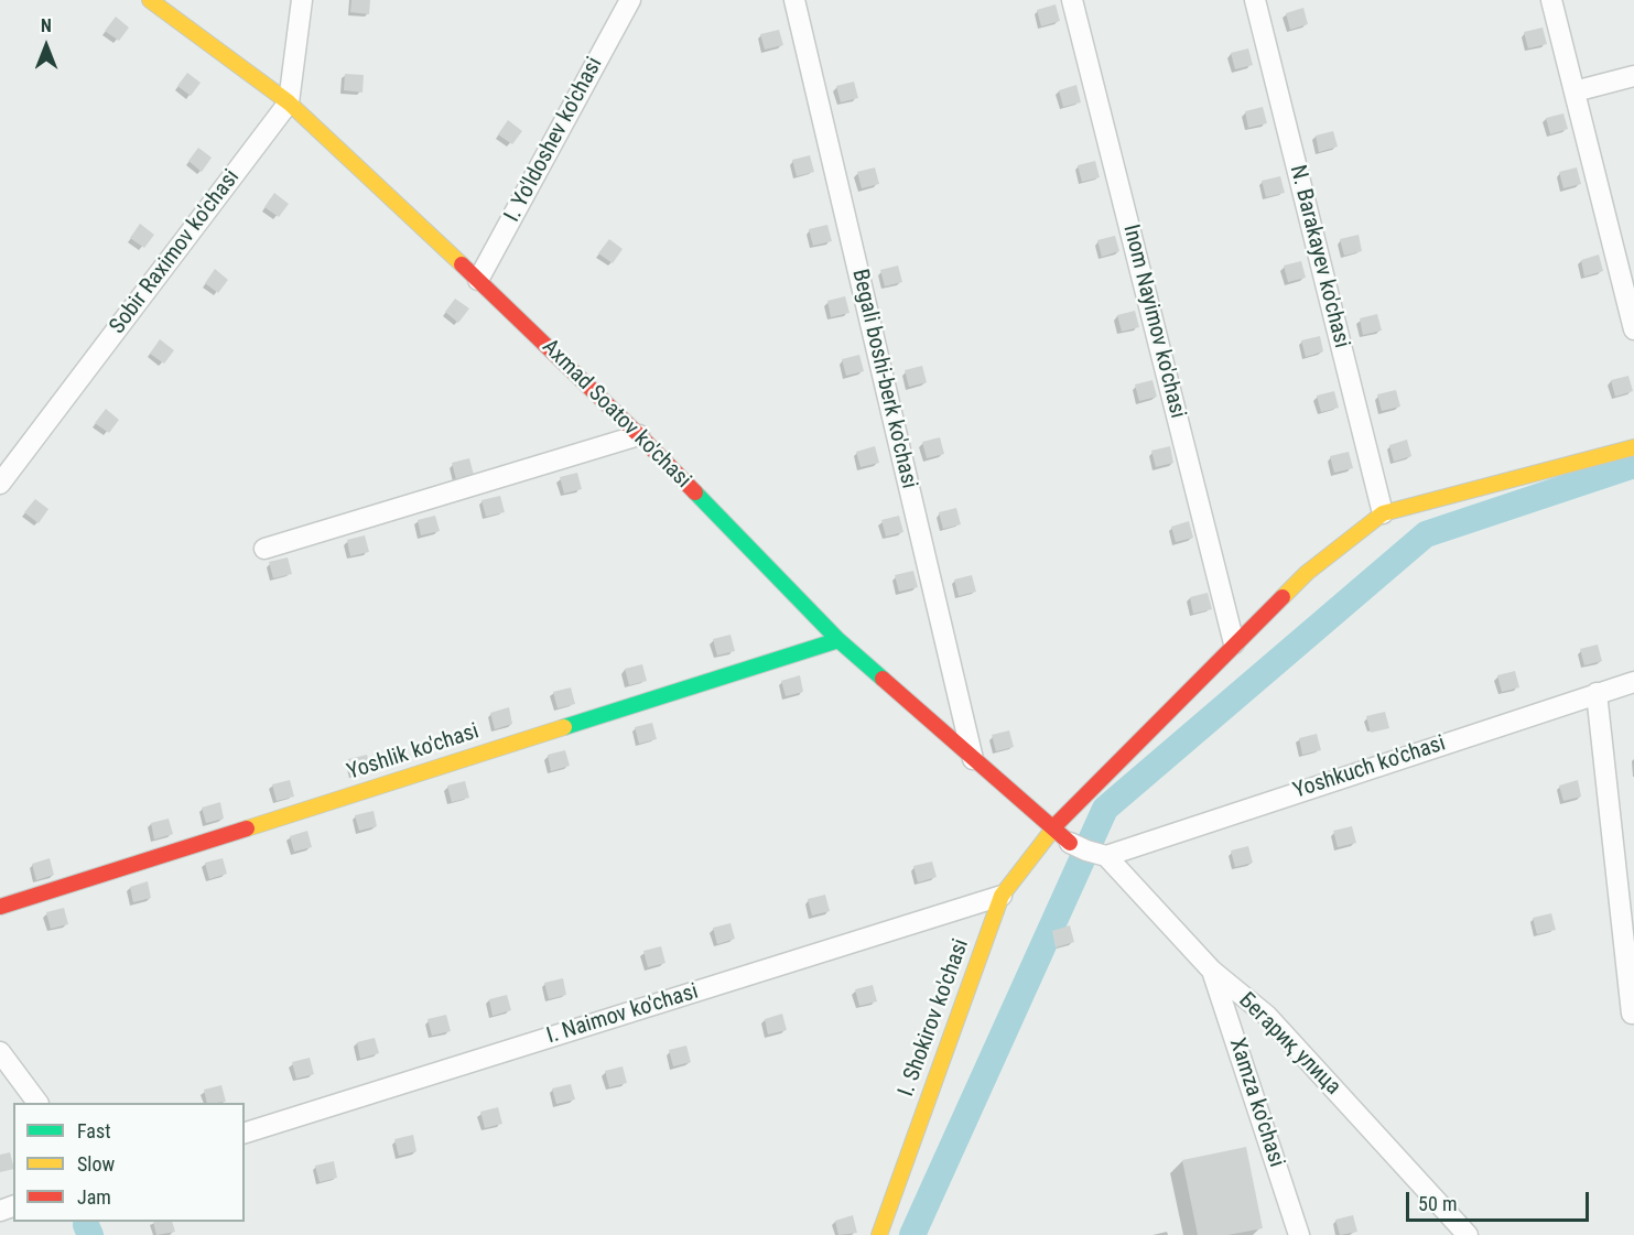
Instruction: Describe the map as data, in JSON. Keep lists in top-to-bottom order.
{
  "streets": {
    "street": [
      "I. Yo'ldoshev ko'chasi",
      "Sobir Raximov ko'chasi",
      "N. Barakayev ko'chasi",
      "Inom Nayimov ko'chasi",
      "Begali boshi-berk ko'chasi",
      "Axmad Soatov ko'chasi",
      "Yoshlik ko'chasi",
      "Yoshkuch ko'chasi",
      "I. Naimov ko'chasi",
      "I. Shokirov ko'chasi",
      "Бегариқ улица",
      "Xamza ko'chasi"
    ]
  },
  "crossings": [
    ["I. Yo'ldoshev ko'chasi", "Axmad Soatov ko'chasi"],
    ["Sobir Raximov ko'chasi", "Axmad Soatov ko'chasi"],
    ["N. Barakayev ko'chasi", "I. Shokirov ko'chasi"],
    ["Inom Nayimov ko'chasi", "I. Shokirov ko'chasi"],
    ["Begali boshi-berk ko'chasi", "Axmad Soatov ko'chasi"],
    ["Axmad Soatov ko'chasi", "Yoshlik ko'chasi"],
    ["Axmad Soatov ko'chasi", "Yoshkuch ko'chasi"],
    ["Axmad Soatov ko'chasi", "I. Shokirov ko'chasi"],
    ["Axmad Soatov ko'chasi", "Бегариқ улица"],
    ["Yoshkuch ko'chasi", "Бегариқ улица"],
    ["I. Naimov ko'chasi", "I. Shokirov ko'chasi"],
    ["Бегариқ улица", "Xamza ko'chasi"]
  ],
  "legend": ["Fast", "Slow", "Jam"],
  "scale_bar": "50 m",
  "north": "top"
}
